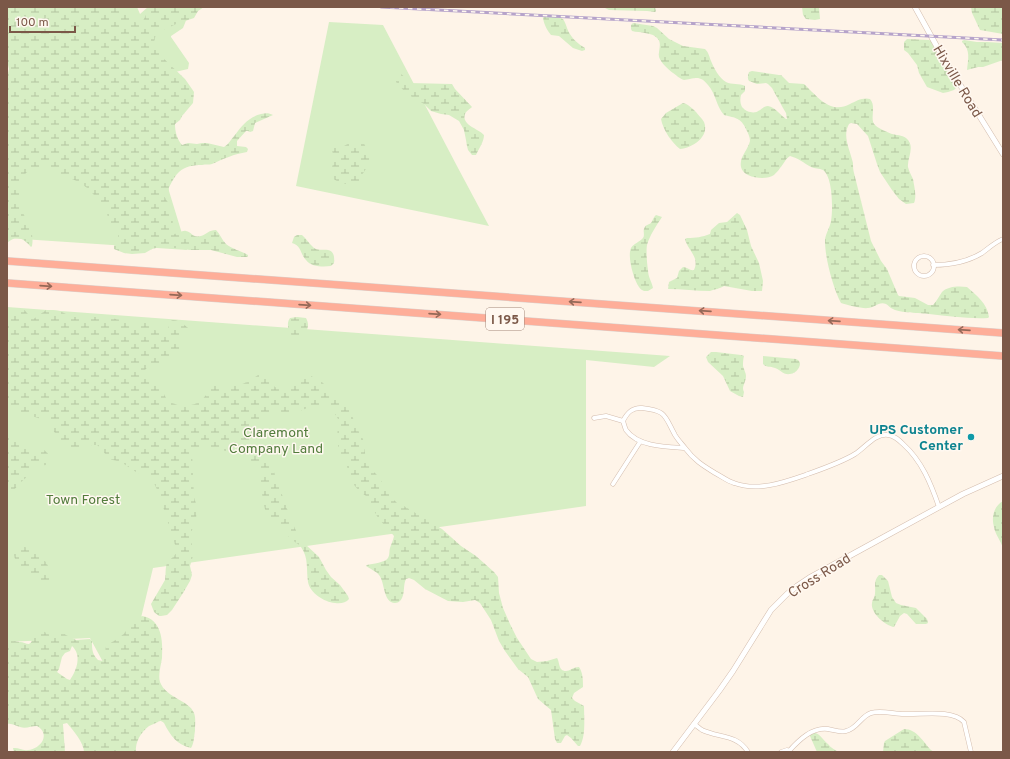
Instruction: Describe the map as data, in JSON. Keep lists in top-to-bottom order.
{
  "streets": {
    "highway": ["I 195"],
    "street": ["Hixville Road", "Cross Road"]
  },
  "parks": ["Claremont Company Land", "Town Forest"],
  "places": ["UPS Customer Center"],
  "scale_bar": "100 m"
}
